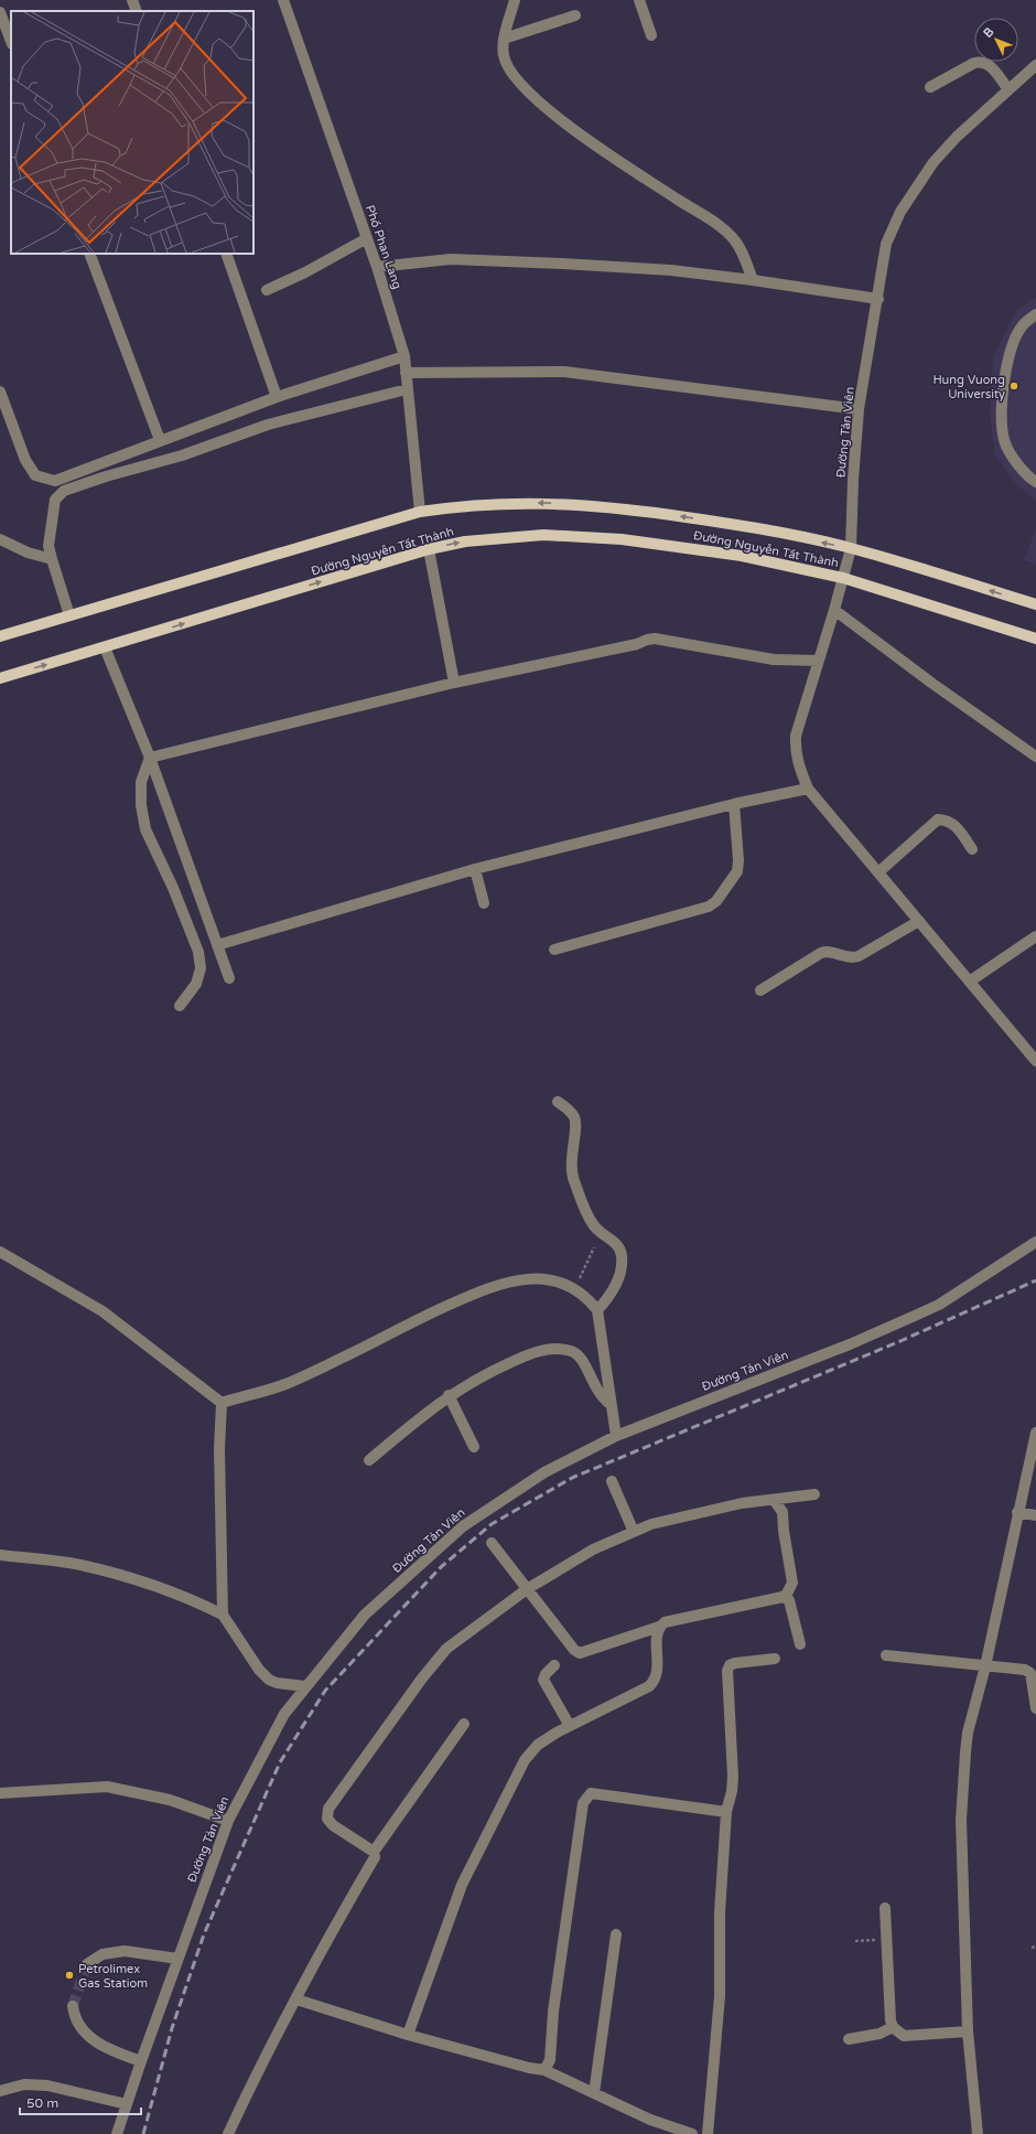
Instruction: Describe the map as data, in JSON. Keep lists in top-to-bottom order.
{
  "streets": {
    "main road": ["Đường Nguyễn Tất Thành"],
    "street": ["Phố Phan Lang", "Đường Tản Viên"]
  },
  "crossings": [
    ["Phố Phan Lang", "Đường Nguyễn Tất Thành"],
    ["Đường Tản Viên", "Đường Nguyễn Tất Thành"]
  ],
  "places": ["Hung Vuong University", "Petrolimex Gas Statiom"],
  "scale_bar": "50 m",
  "north": "top left"
}
